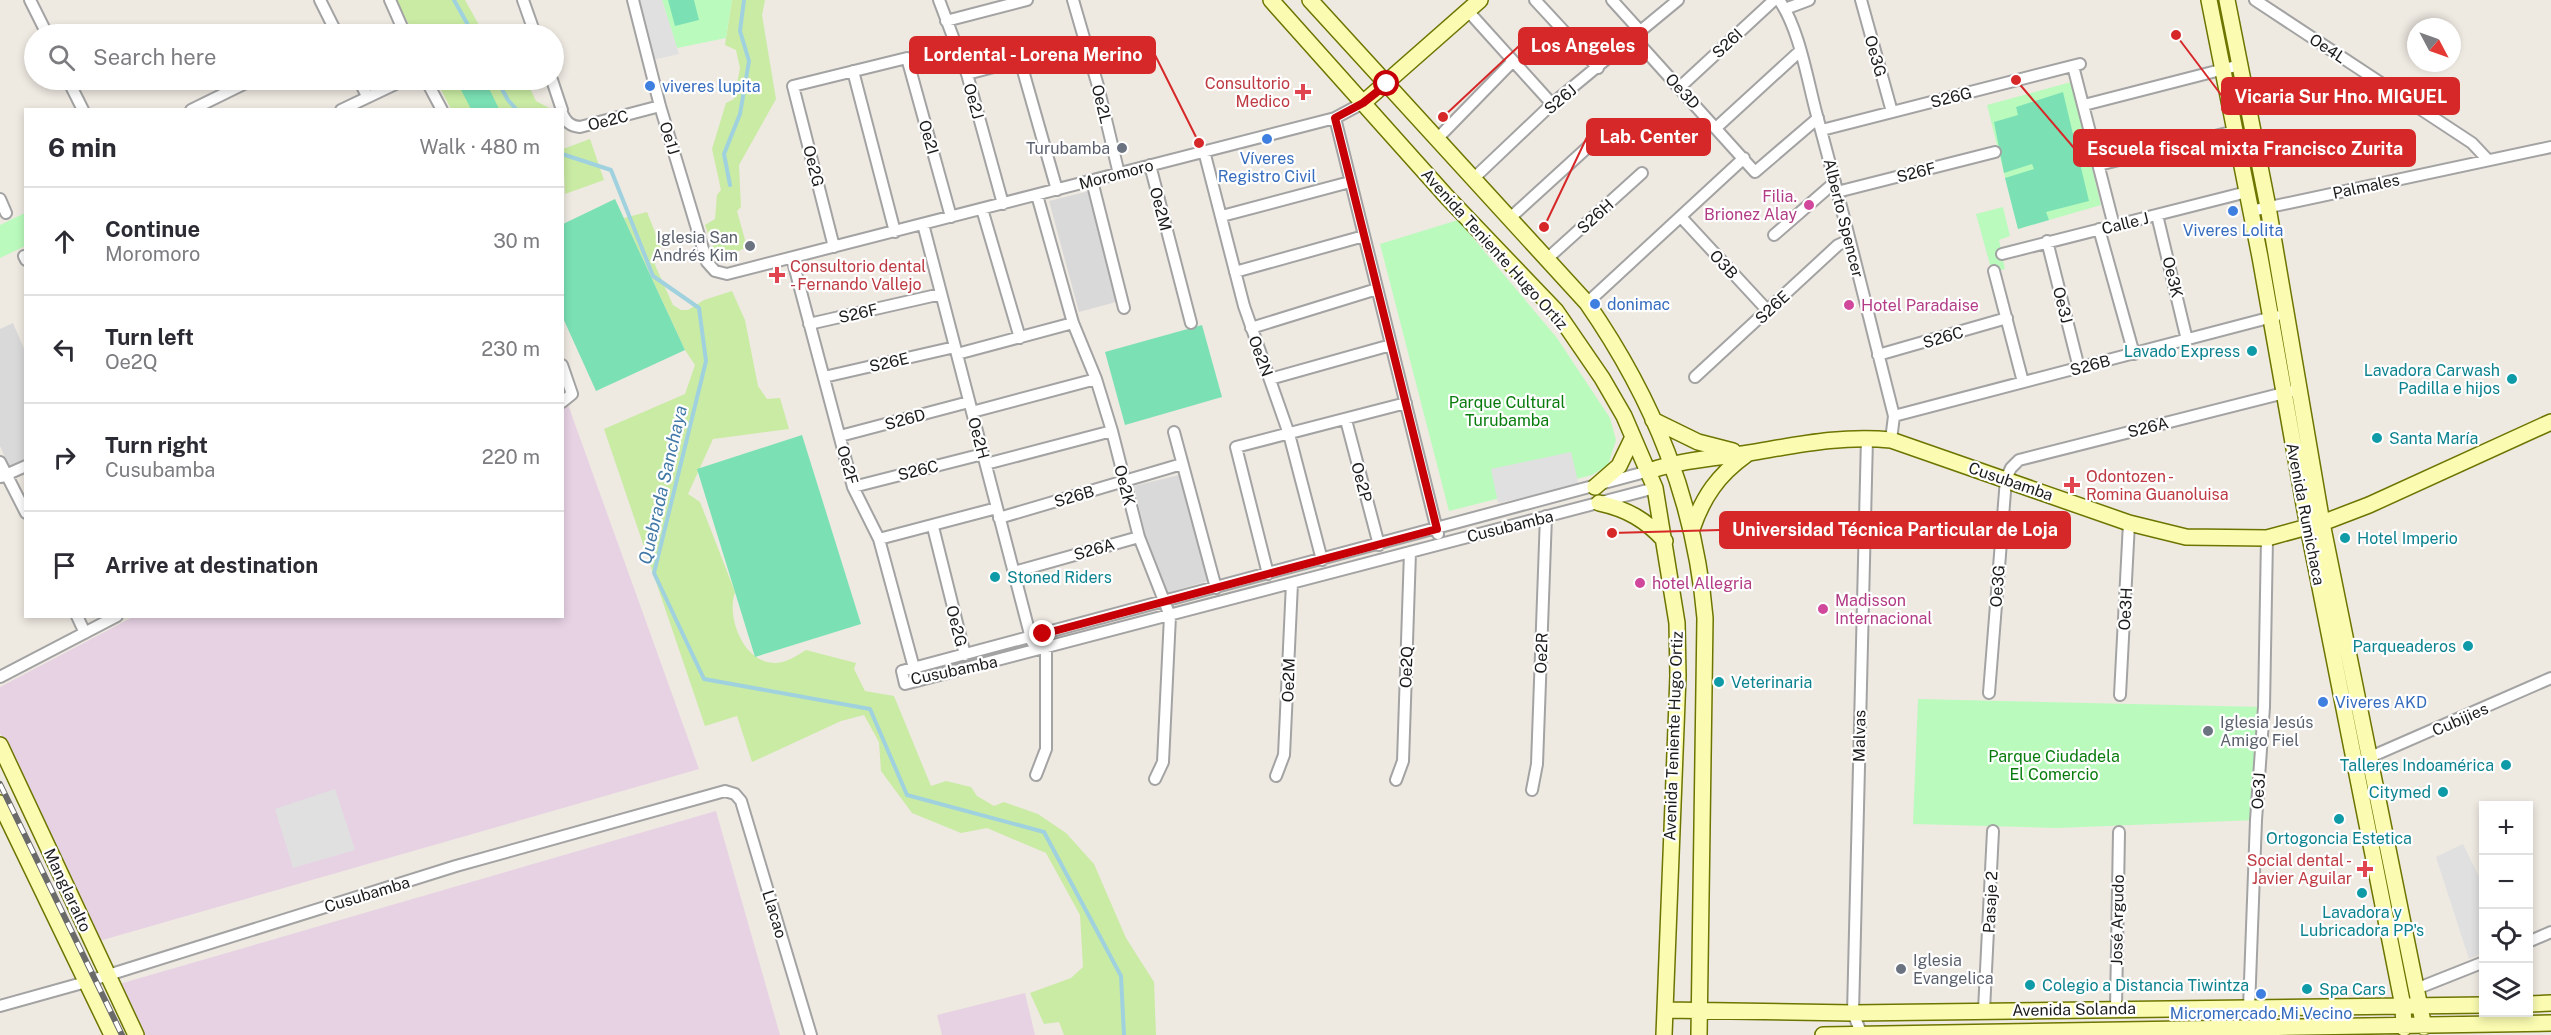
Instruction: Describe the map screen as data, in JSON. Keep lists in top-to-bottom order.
{
  "streets": {
    "street": [
      "S26I",
      "Oe4L",
      "Oe3G",
      "Oe3D",
      "S26G",
      "S26J",
      "Oe2J",
      "Oe2L",
      "Oe2C",
      "Oe2I",
      "Oe1J",
      "Oe2G",
      "S26F",
      "Moromoro",
      "Palmales",
      "Oe2M",
      "S26H",
      "Alberto Spencer",
      "Calle J",
      "Avenida Teniente Hugo Ortiz",
      "O3B",
      "Oe3K",
      "Oe3J",
      "S26E",
      "S26C",
      "Oe2N",
      "S26B",
      "S26D",
      "S26A",
      "Oe2H",
      "Oe2F",
      "Cusubamba",
      "Oe2P",
      "Oe2K",
      "Avenida Rumichaca",
      "Oe3H",
      "Oe2R",
      "Oe2Q",
      "Cubijies",
      "Malvas",
      "Manglaralto",
      "Pasaje 2",
      "Llacao",
      "José Argudo",
      "Avenida Solanda"
    ]
  },
  "crossings": [
    ["S26I", "Oe3D"],
    ["Oe4L", "Palmales"],
    ["Oe3G", "S26G"],
    ["Oe3G", "S26A"],
    ["Oe3G", "Cusubamba"],
    ["Oe3D", "S26J"],
    ["Oe3D", "Alberto Spencer"],
    ["S26G", "Alberto Spencer"],
    ["S26J", "Avenida Teniente Hugo Ortiz"],
    ["Oe2J", "Moromoro"],
    ["Oe2L", "Moromoro"],
    ["Oe2C", "Oe1J"],
    ["Oe2I", "Oe2G"],
    ["Oe2I", "Moromoro"],
    ["Oe1J", "Moromoro"],
    ["Oe2G", "Moromoro"],
    ["Oe2G", "S26B"],
    ["Oe2G", "Cusubamba"],
    ["S26F", "Alberto Spencer"],
    ["S26F", "Oe2H"],
    ["S26F", "Oe2F"],
    ["Moromoro", "Oe2M"],
    ["Moromoro", "Avenida Teniente Hugo Ortiz"],
    ["Moromoro", "Oe2N"],
    ["Moromoro", "Oe2H"],
    ["Moromoro", "Oe2F"],
    ["Moromoro", "Oe2K"],
    ["Palmales", "Avenida Rumichaca"],
    ["Oe2M", "Cusubamba"],
    ["S26H", "Avenida Teniente Hugo Ortiz"],
    ["Alberto Spencer", "S26E"],
    ["Alberto Spencer", "S26C"],
    ["Alberto Spencer", "S26B"],
    ["Alberto Spencer", "Cusubamba"],
    ["Calle J", "Oe3K"],
    ["Calle J", "Oe3J"],
    ["Calle J", "Avenida Rumichaca"],
    ["Avenida Teniente Hugo Ortiz", "Cusubamba"],
    ["Avenida Teniente Hugo Ortiz", "Avenida Solanda"],
    ["O3B", "S26E"],
    ["Oe3K", "S26B"],
    ["Oe3J", "S26B"],
    ["Oe3J", "Cusubamba"],
    ["Oe3J", "Avenida Solanda"],
    ["S26E", "Oe2H"],
    ["S26E", "Oe2F"],
    ["S26E", "Oe2K"],
    ["S26C", "Oe2H"],
    ["S26C", "Oe2F"],
    ["S26C", "Oe2K"],
    ["Oe2N", "Cusubamba"],
    ["S26B", "Oe2H"],
    ["S26B", "Oe2F"],
    ["S26B", "Oe2K"],
    ["S26B", "Avenida Rumichaca"],
    ["S26D", "Oe2H"],
    ["S26D", "Oe2F"],
    ["S26D", "Oe2K"],
    ["S26A", "Oe2H"],
    ["S26A", "Cusubamba"],
    ["S26A", "Oe2K"],
    ["S26A", "Avenida Rumichaca"],
    ["Oe2H", "Cusubamba"],
    ["Oe2F", "Cusubamba"],
    ["Cusubamba", "Oe2P"],
    ["Cusubamba", "Oe2K"],
    ["Cusubamba", "Avenida Rumichaca"],
    ["Cusubamba", "Oe3H"],
    ["Cusubamba", "Oe2R"],
    ["Cusubamba", "Oe2Q"],
    ["Cusubamba", "Malvas"],
    ["Cusubamba", "Manglaralto"],
    ["Cusubamba", "Llacao"],
    ["Avenida Rumichaca", "Cubijies"],
    ["Avenida Rumichaca", "Avenida Solanda"],
    ["Malvas", "Avenida Solanda"],
    ["Pasaje 2", "Avenida Solanda"],
    ["José Argudo", "Avenida Solanda"]
  ],
  "water": ["Quebrada Sanchaya"],
  "parks": ["Parque Cultural Turubamba", "Parque Ciudadela El Comercio"],
  "places": {
    "other": [
      "Vicaria Sur Hno. MIGUEL",
      "Escuela fiscal mixta Francisco Zurita",
      "viveres lupita",
      "Los Angeles",
      "Víveres Registro Civil",
      "Lordental - Lorena Merino",
      "Turubamba",
      "Filia. Brionez Alay",
      "Viveres Lolita",
      "Lab. Center",
      "Iglesia San Andrés Kim",
      "donimac",
      "Hotel Paradaise",
      "Lavado Express",
      "Lavadora Carwash Padilla e hijos",
      "Santa María",
      "Universidad Técnica Particular de Loja",
      "Hotel Imperio",
      "Stoned Riders",
      "hotel Allegria",
      "Madisson Internacional",
      "Parqueaderos",
      "Veterinaria",
      "Viveres AKD",
      "Iglesia Jesús Amigo Fiel",
      "Talleres Indoamérica",
      "Citymed",
      "Ortogoncia Estetica",
      "Lavadora y Lubricadora PP's",
      "Iglesia Evangelica",
      "Colegio a Distancia Tiwintza",
      "Spa Cars",
      "Micromercado Mi Vecino"
    ],
    "health": [
      "Consultorio Medico",
      "Consultorio dental - Fernando Vallejo",
      "Odontozen - Romina Guanoluisa",
      "Social dental - Javier Aguilar"
    ]
  },
  "north": "bottom right",
  "page": {
    "search": "Search here",
    "heading": ["6 min", "Walk · 480 m"],
    "list": [
      ["Continue", "Moromoro", "30 m"],
      ["Turn left", "Oe2Q", "230 m"],
      ["Turn right", "Cusubamba", "220 m"],
      "Arrive at destination"
    ],
    "map_buttons": ["+", "−"]
  }
}
